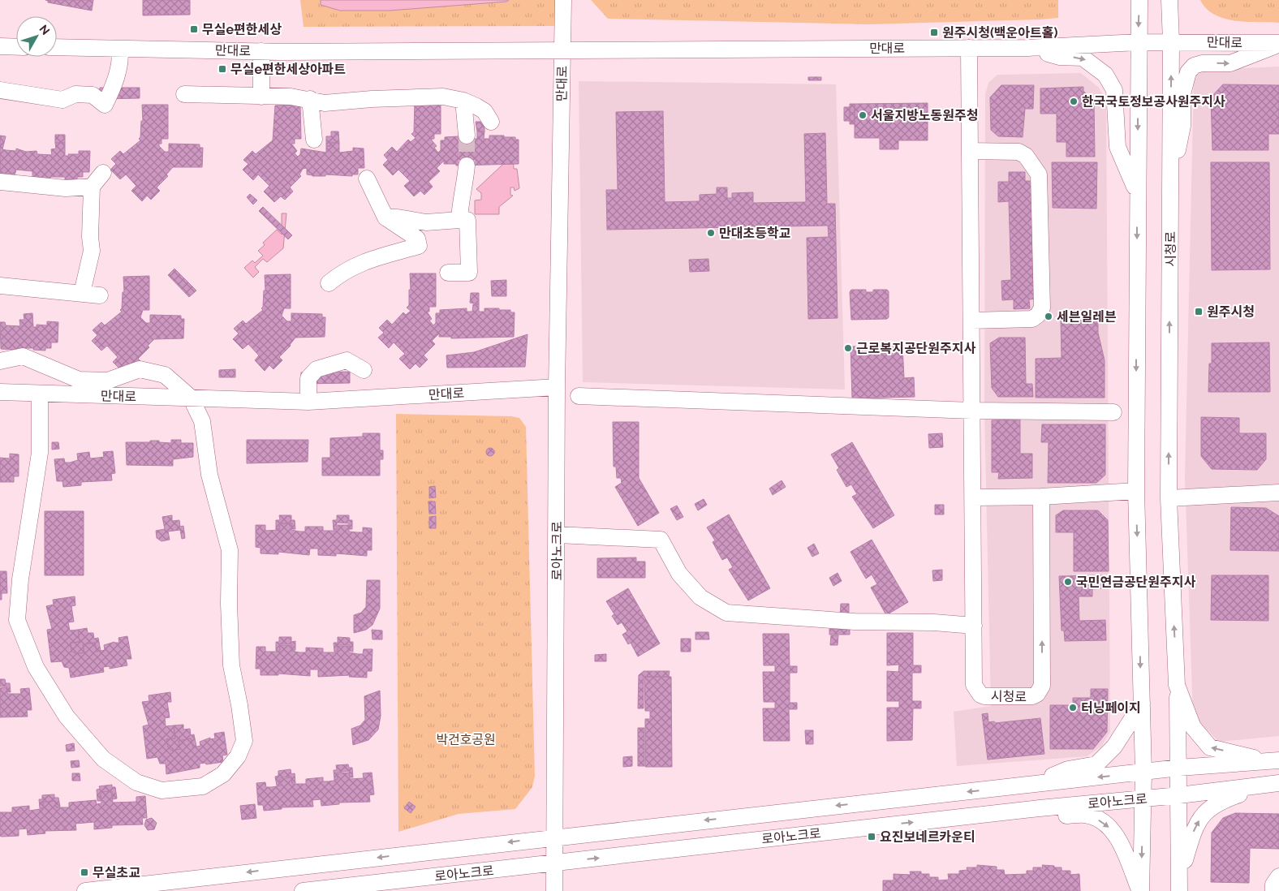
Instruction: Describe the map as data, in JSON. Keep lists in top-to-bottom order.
{
  "streets": {
    "street": ["만대로", "시청로", "로아노크로"]
  },
  "crossings": [
    ["만대로", "시청로"],
    ["만대로", "로아노크로"]
  ],
  "parks": ["박건호공원"],
  "places": {
    "transit": [
      "무실e편한세상",
      "원주시청(백운아트홀)",
      "무실e편한세상아파트",
      "원주시청",
      "요진보네르카운티",
      "무실초교"
    ],
    "other": [
      "한국국토정보공사원주지사",
      "서울지방노동원주청",
      "만대초등학교",
      "세븐일레븐",
      "근로복지공단원주지사",
      "국민연금공단원주지사",
      "터닝페이지"
    ]
  },
  "north": "top right"
}
